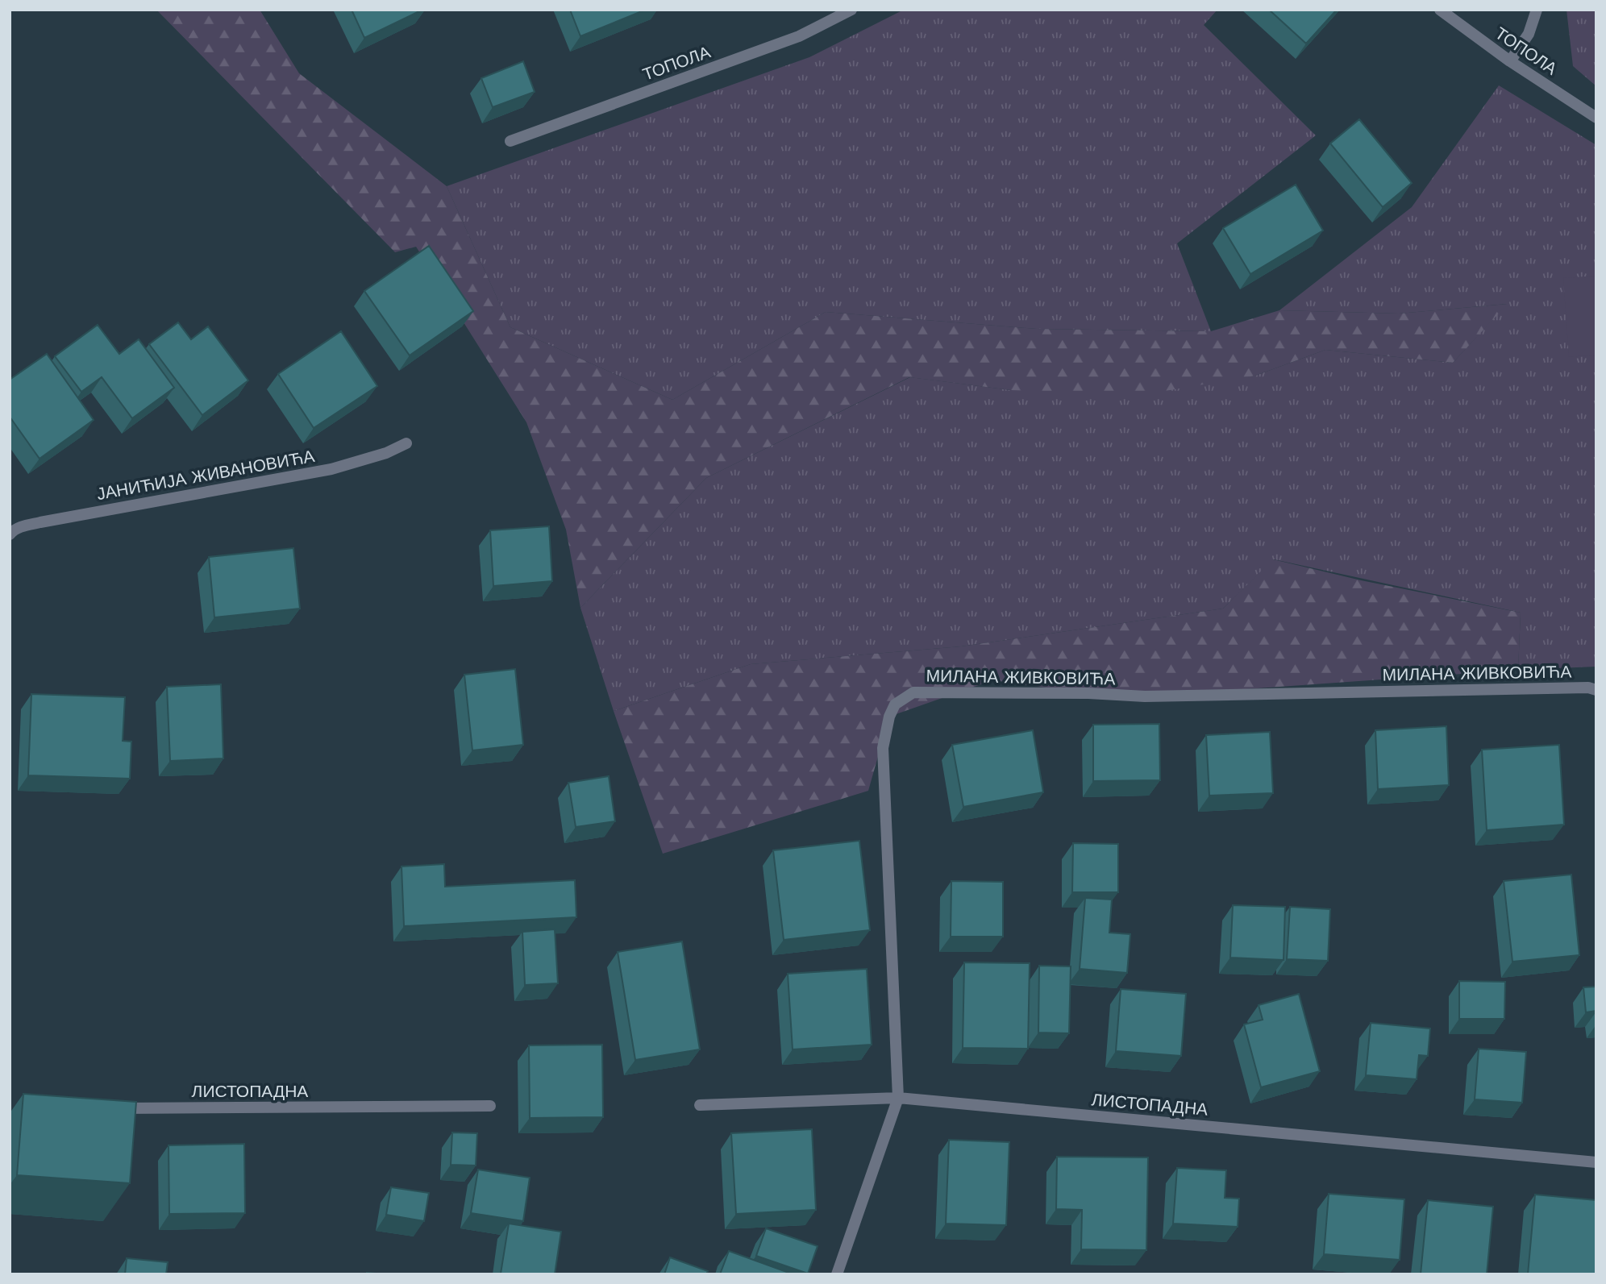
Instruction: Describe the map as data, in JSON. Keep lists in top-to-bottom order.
{
  "streets": {
    "street": [
      "ТОПОЛА",
      "ЈАНИЋИЈА ЖИВАНОВИЋА",
      "МИЛАНА ЖИВКОВИЋА",
      "ЛИСТОПАДНА"
    ]
  },
  "crossings": [
    ["МИЛАНА ЖИВКОВИЋА", "ЛИСТОПАДНА"]
  ]
}
